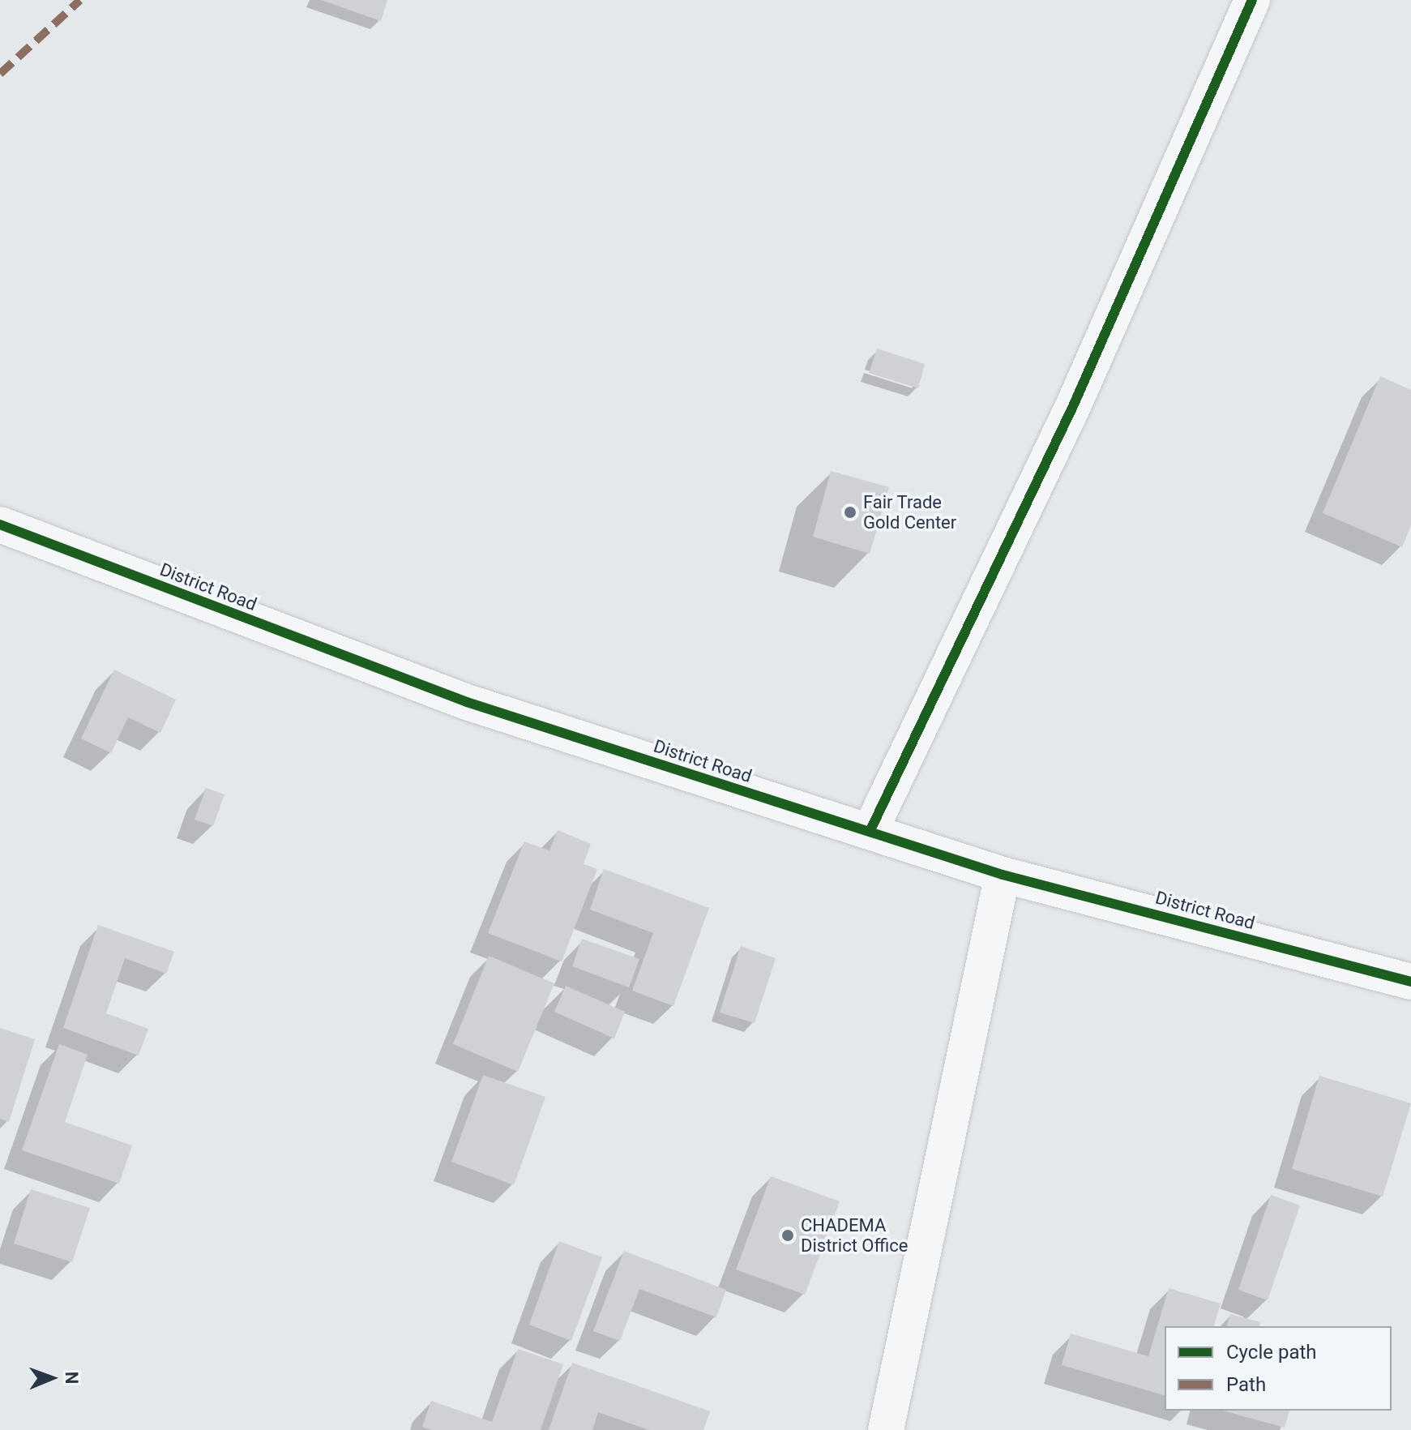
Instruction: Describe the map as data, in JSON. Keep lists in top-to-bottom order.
{
  "streets": {
    "street": ["District Road"]
  },
  "places": ["Fair Trade Gold Center", "CHADEMA District Office"],
  "legend": ["Cycle path", "Path"],
  "north": "right"
}
